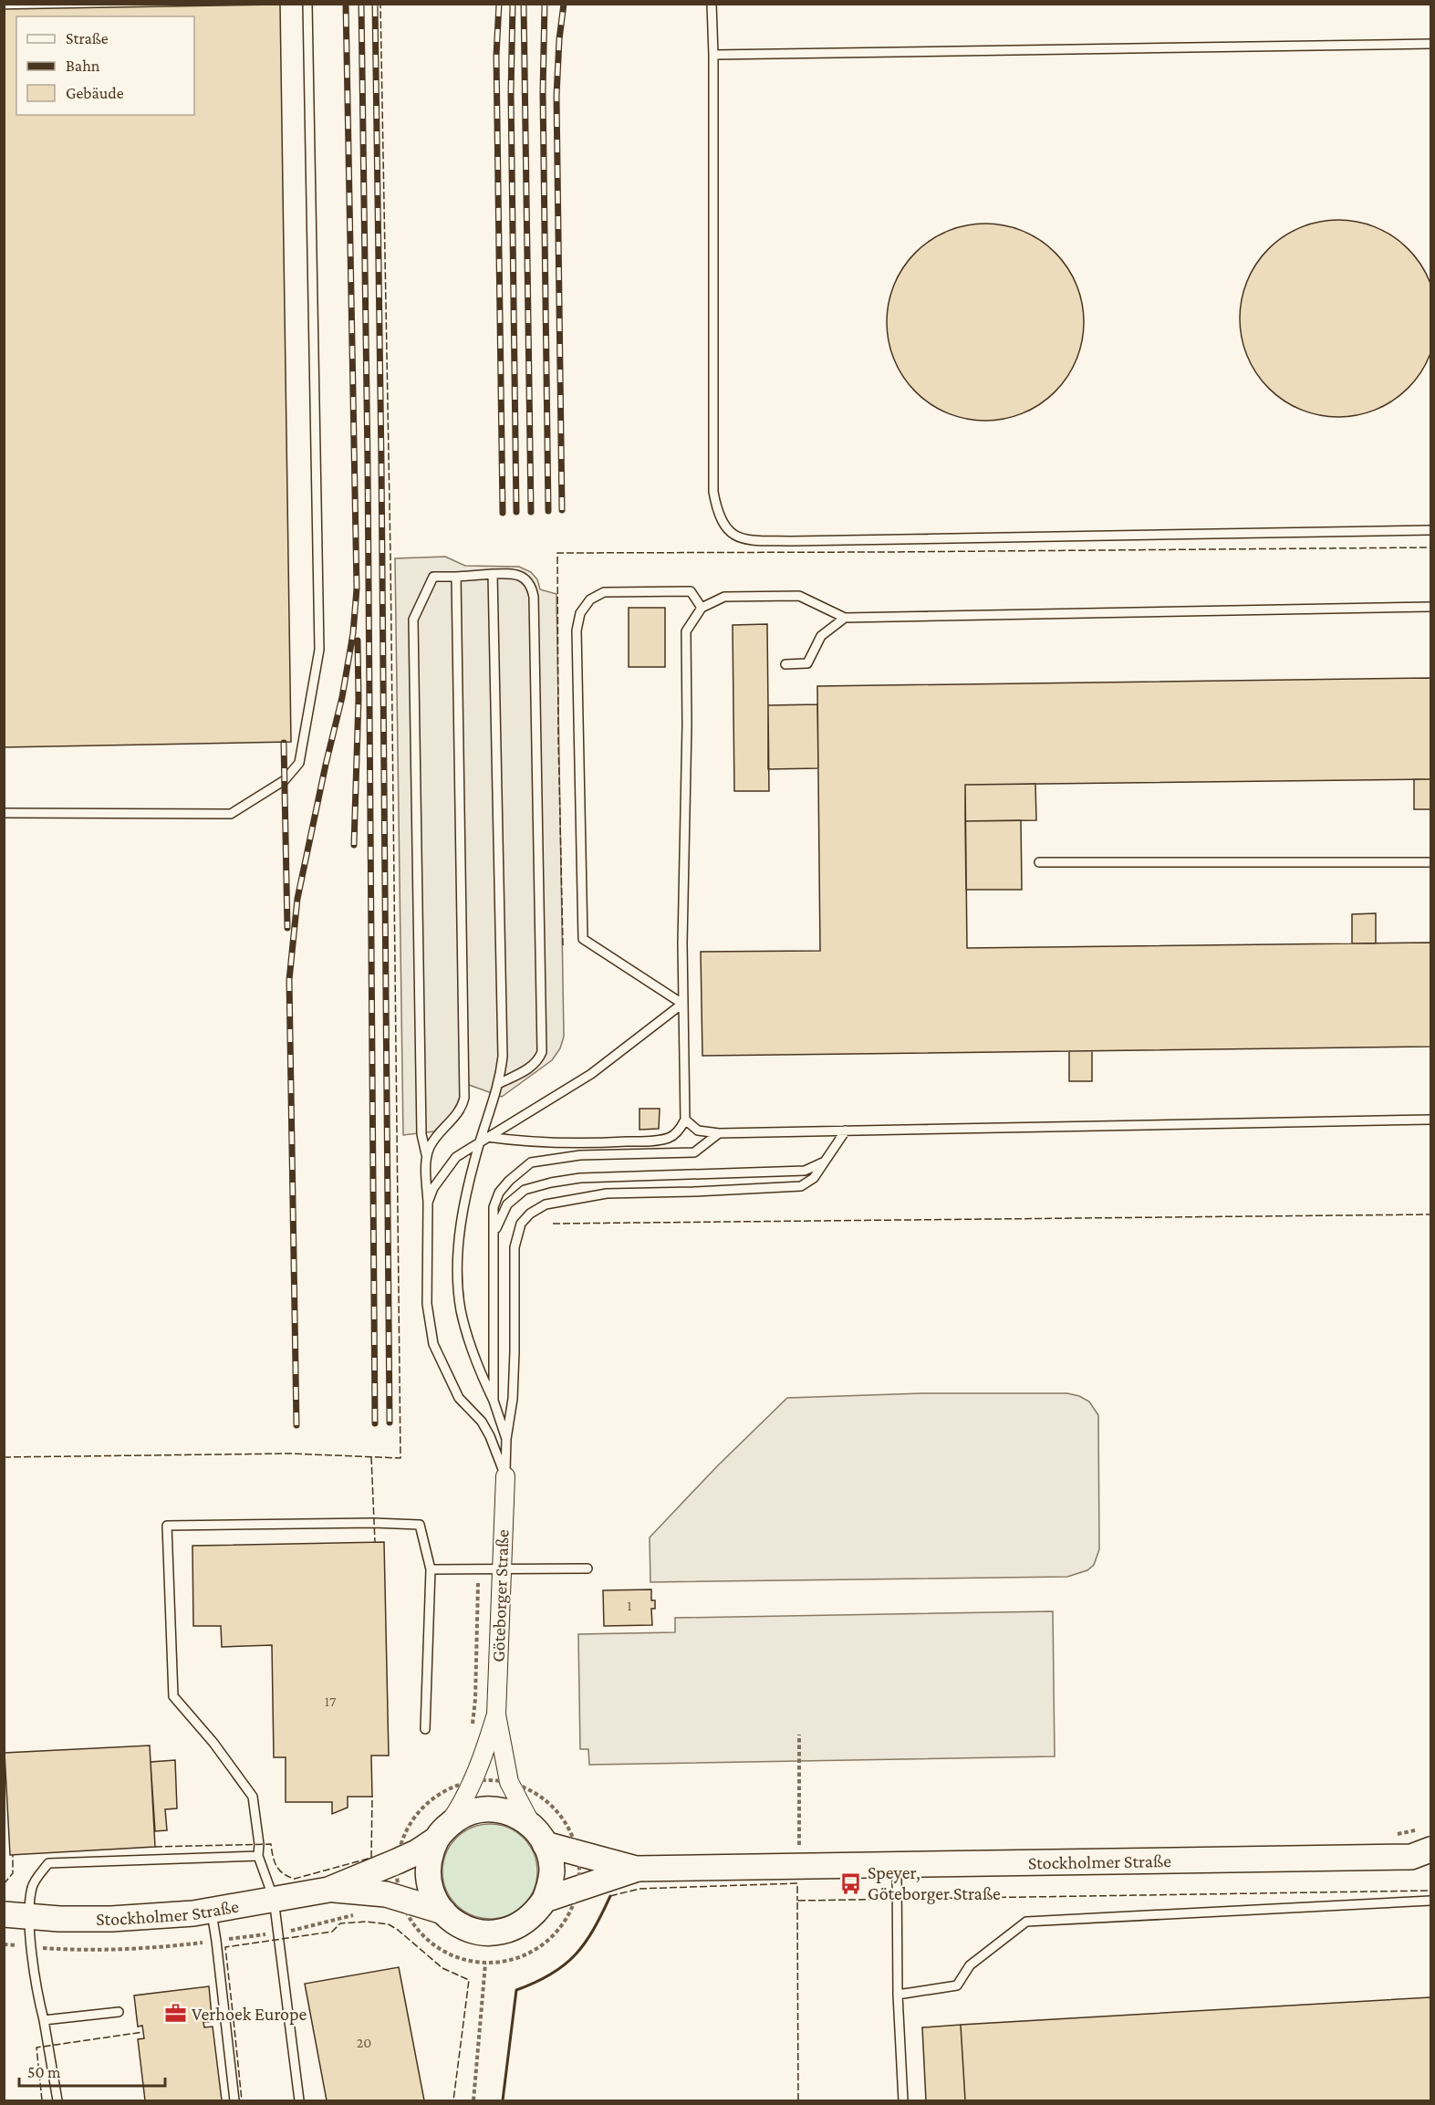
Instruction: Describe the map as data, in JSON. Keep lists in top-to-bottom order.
{
  "streets": {
    "street": ["Göteborger Straße", "Stockholmer Straße"]
  },
  "crossings": [
    ["Göteborger Straße", "Stockholmer Straße"]
  ],
  "places": {
    "bus stop": ["Speyer, Göteborger Straße"],
    "office": ["Verhoek Europe"]
  },
  "house_numbers": ["1", "17", "20"],
  "legend": ["Straße", "Bahn", "Gebäude"],
  "scale_bar": "50 m"
}
